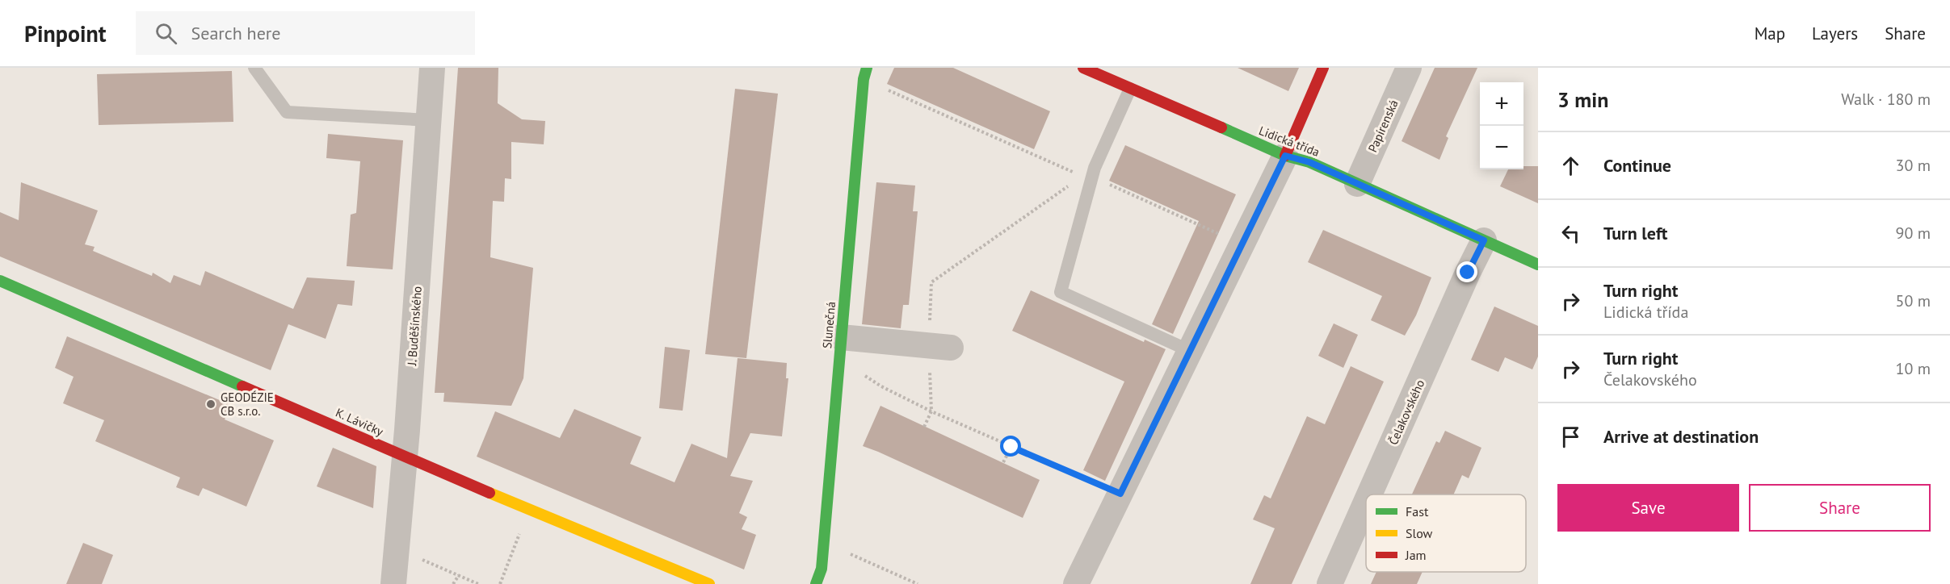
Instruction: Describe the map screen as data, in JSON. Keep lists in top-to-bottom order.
{
  "streets": {
    "street": [
      "Papírenská",
      "Lidická třída",
      "Slunečná",
      "J. Buděšínského",
      "Čelakovského",
      "K. Lávičky"
    ]
  },
  "crossings": [
    ["Papírenská", "Lidická třída"],
    ["Lidická třída", "Čelakovského"],
    ["J. Buděšínského", "K. Lávičky"]
  ],
  "places": ["GEODÉZIE CB s.r.o."],
  "legend": ["Fast", "Slow", "Jam"],
  "page": {
    "header": "Pinpoint",
    "search": "Search here",
    "nav": ["Map", "Layers", "Share"],
    "heading": ["3 min", "Walk · 180 m"],
    "map_buttons": ["+", "−"],
    "list": [
      ["Continue", "30 m"],
      ["Turn left", "90 m"],
      ["Turn right", "Lidická třída", "50 m"],
      ["Turn right", "Čelakovského", "10 m"],
      "Arrive at destination"
    ],
    "buttons": ["Save", "Share"]
  }
}
